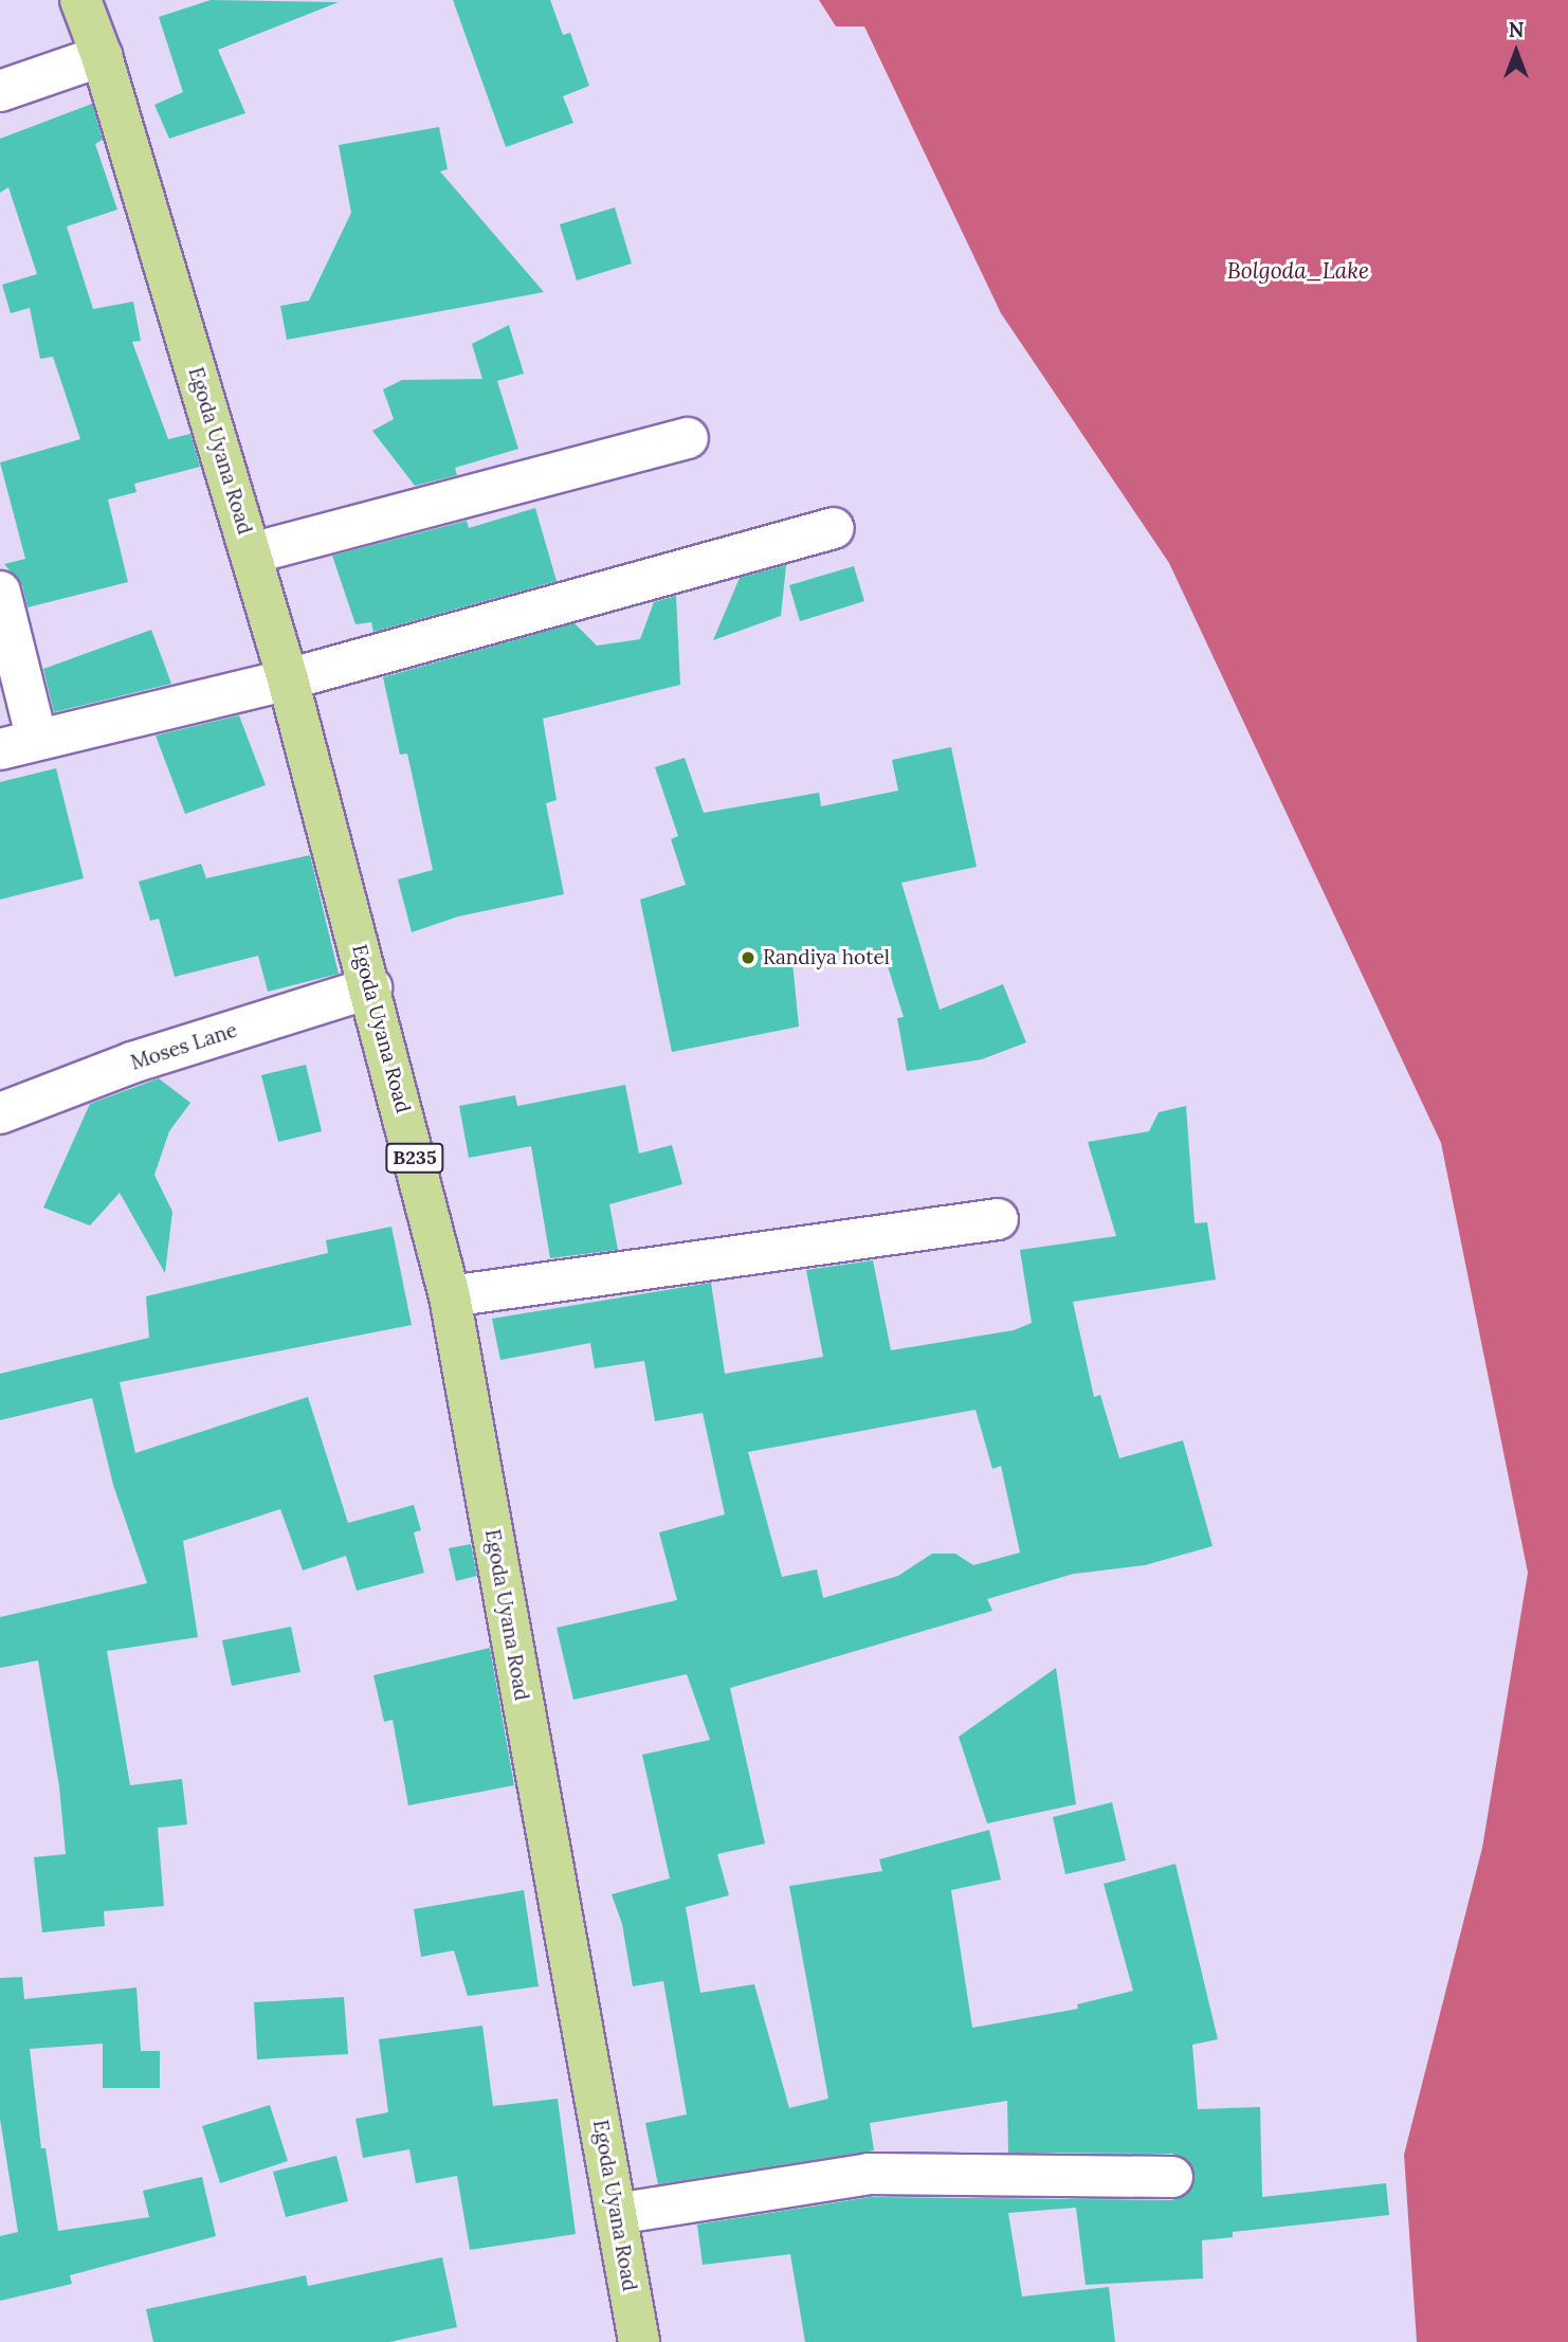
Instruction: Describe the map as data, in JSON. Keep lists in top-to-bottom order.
{
  "streets": {
    "main road": ["Egoda Uyana Road", "B235"],
    "street": ["Moses Lane"]
  },
  "crossings": [
    ["Egoda Uyana Road", "Moses Lane"]
  ],
  "water": ["Bolgoda_Lake"],
  "places": ["Randiya hotel"],
  "north": "top"
}
